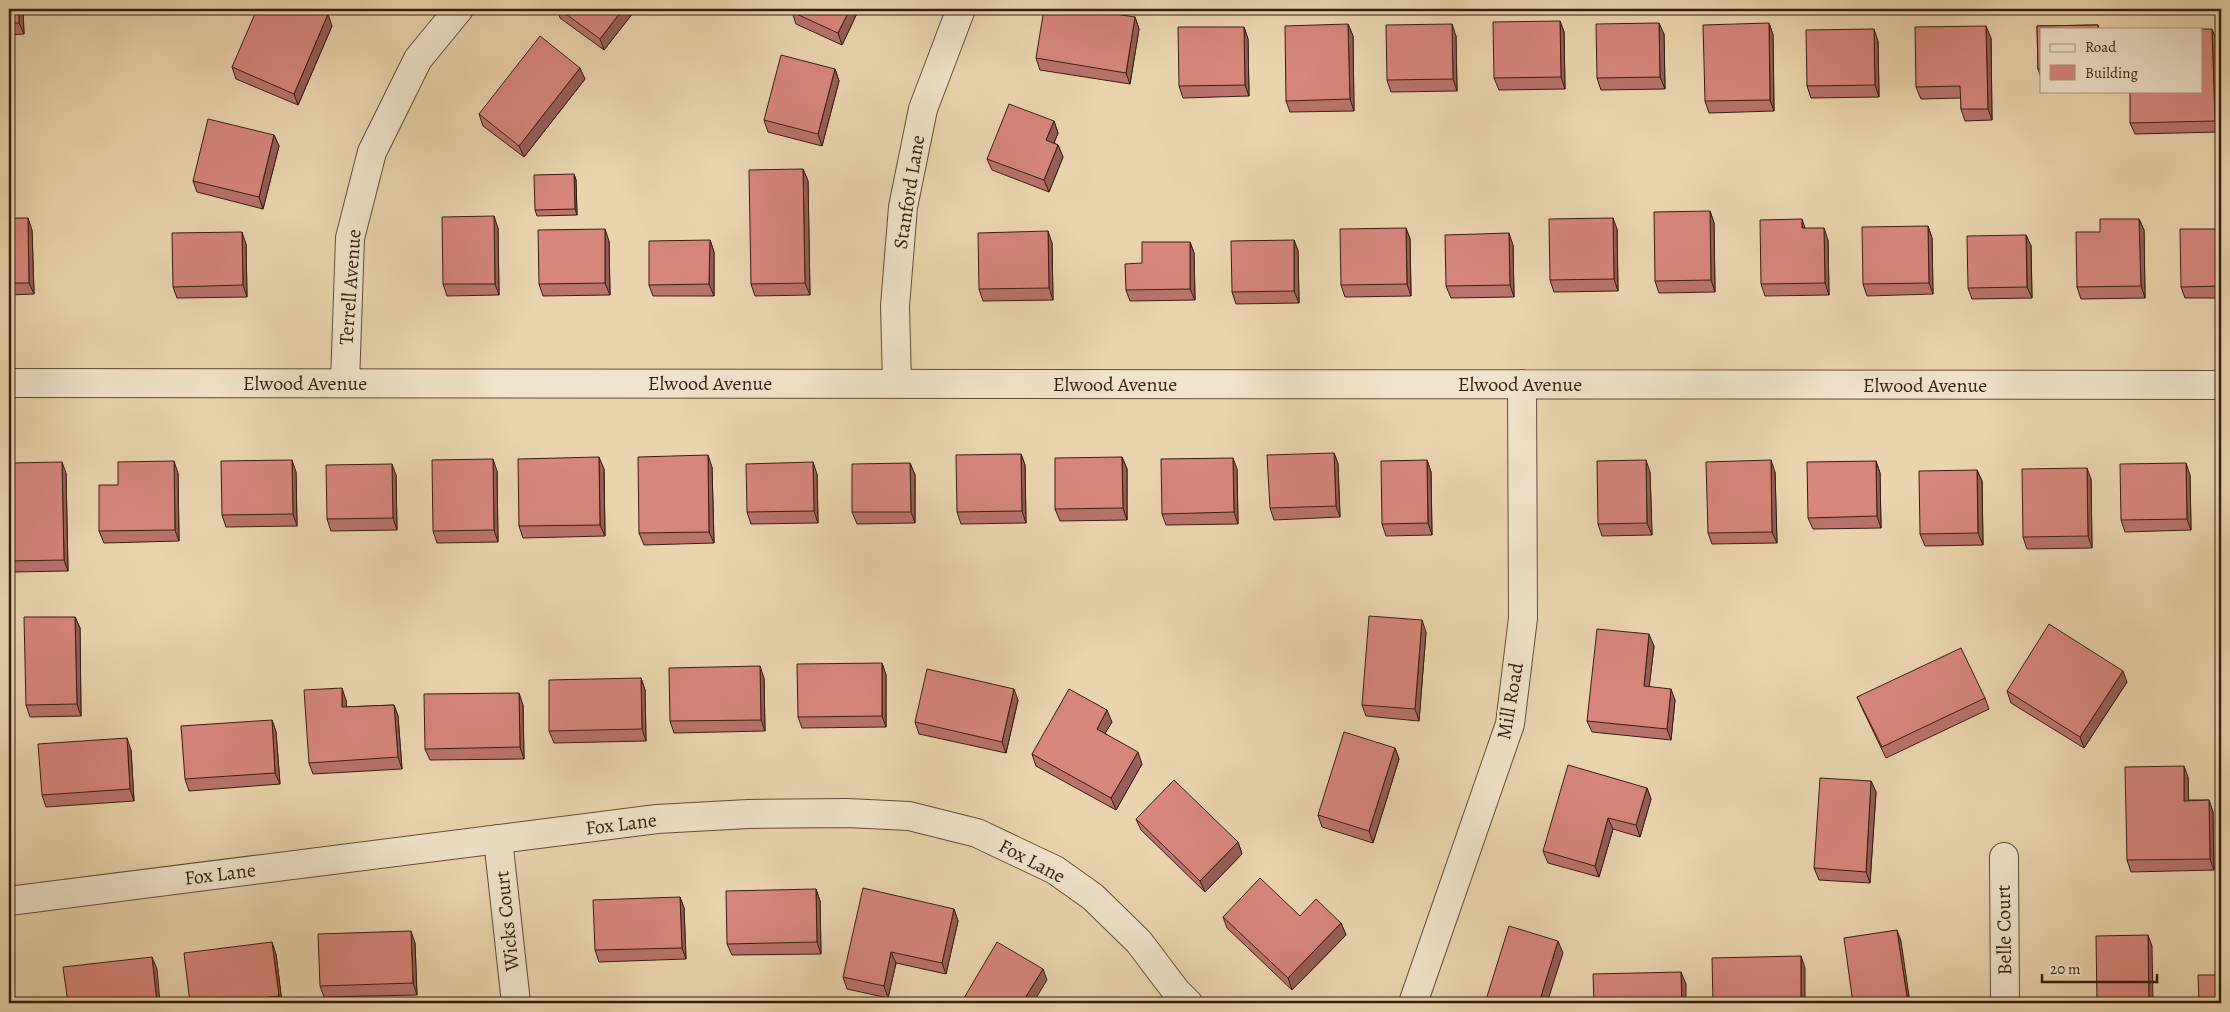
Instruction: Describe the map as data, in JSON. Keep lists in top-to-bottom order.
{
  "streets": {
    "street": [
      "Stanford Lane",
      "Terrell Avenue",
      "Elwood Avenue",
      "Mill Road",
      "Fox Lane",
      "Wicks Court",
      "Belle Court"
    ]
  },
  "crossings": [
    ["Stanford Lane", "Elwood Avenue"],
    ["Terrell Avenue", "Elwood Avenue"],
    ["Elwood Avenue", "Mill Road"],
    ["Fox Lane", "Wicks Court"]
  ],
  "legend": ["Road", "Building"],
  "scale_bar": "20 m"
}
